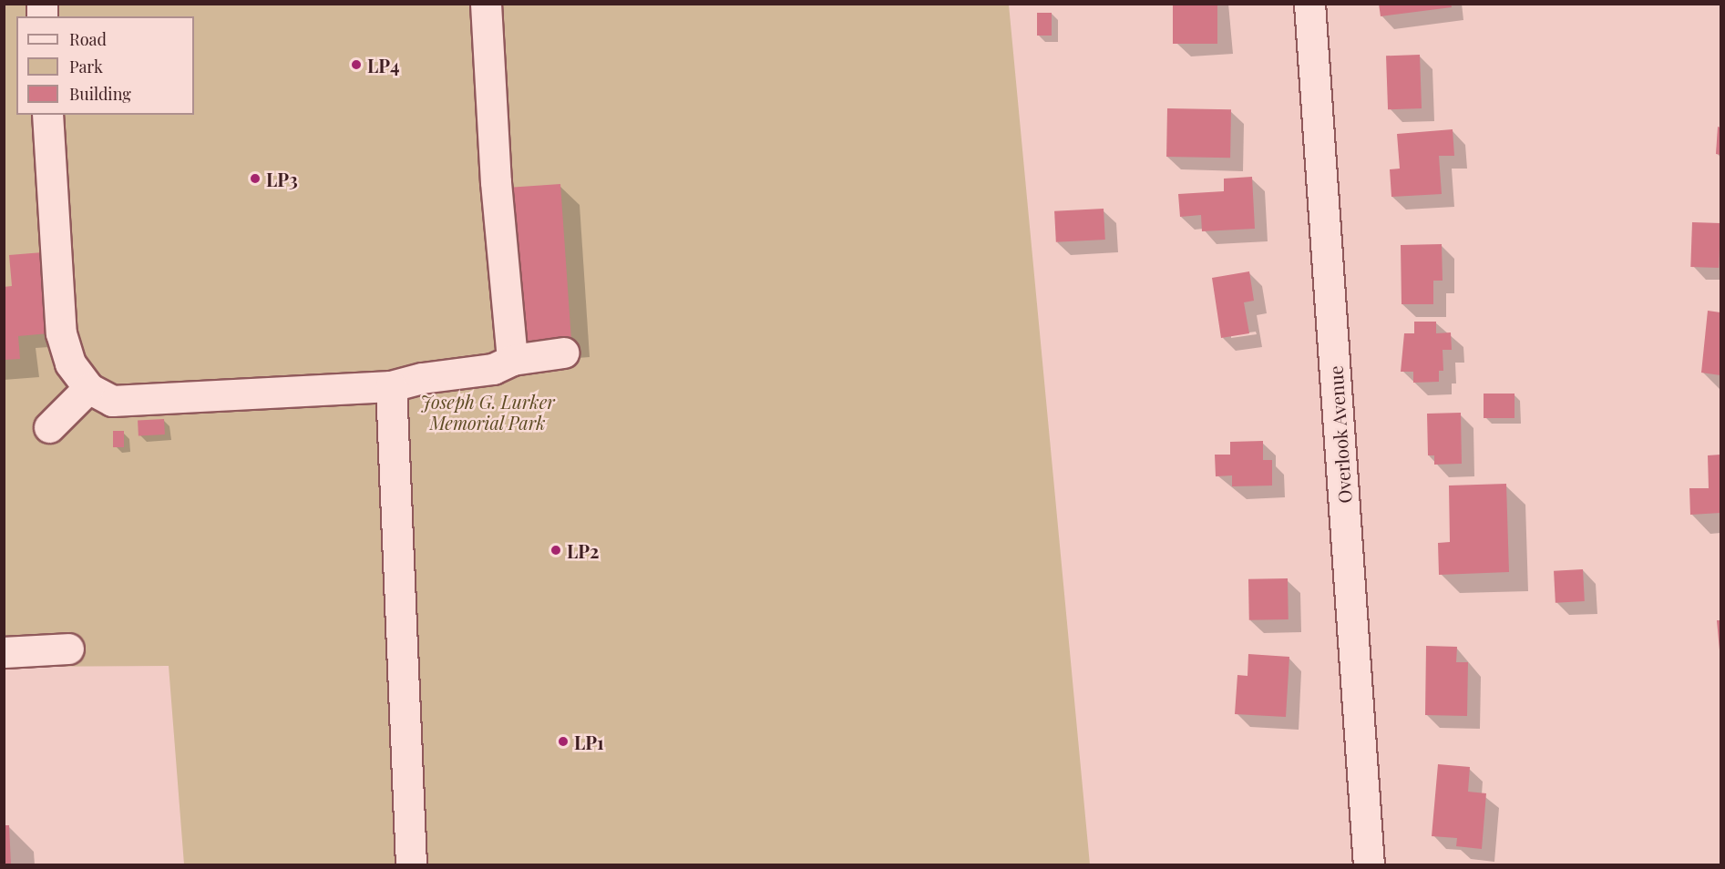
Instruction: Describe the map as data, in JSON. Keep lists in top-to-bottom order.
{
  "streets": {
    "street": ["Overlook Avenue"]
  },
  "parks": ["Joseph G. Lurker Memorial Park"],
  "places": [
    "LP4",
    "LP3",
    "LP2",
    "LP1"
  ],
  "legend": ["Road", "Park", "Building"]
}
